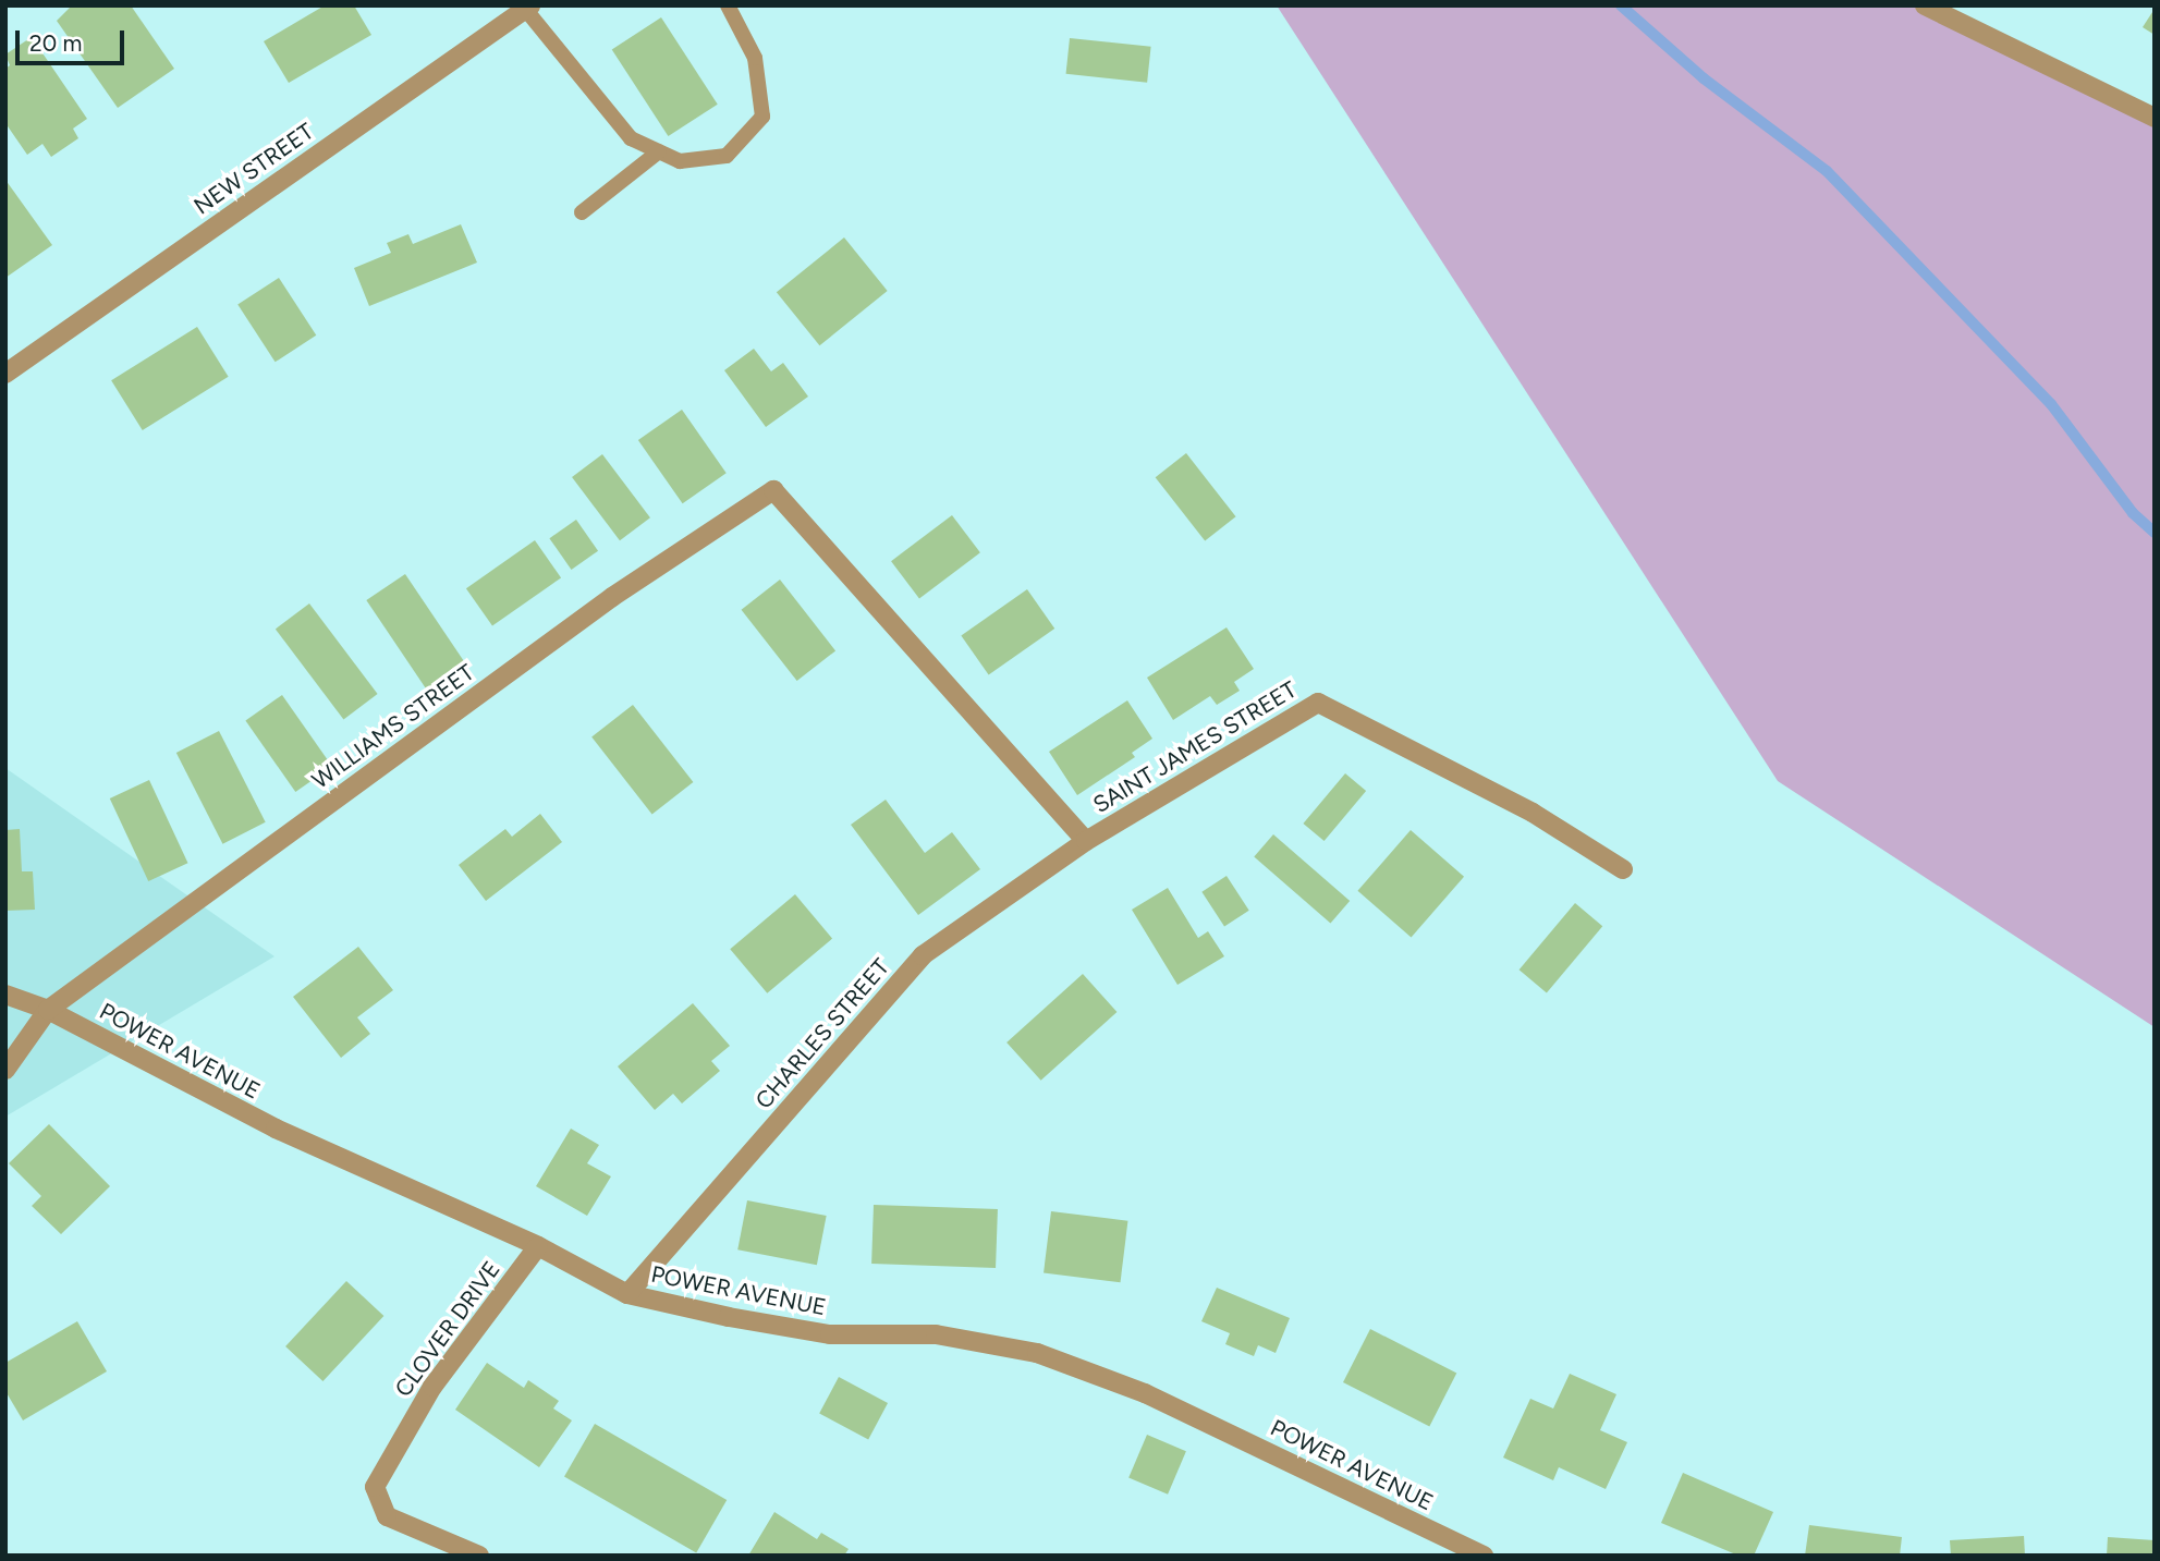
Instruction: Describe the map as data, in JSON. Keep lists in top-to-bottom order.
{
  "streets": {
    "street": [
      "NEW STREET",
      "WILLIAMS STREET",
      "SAINT JAMES STREET",
      "CHARLES STREET",
      "POWER AVENUE",
      "CLOVER DRIVE"
    ]
  },
  "crossings": [
    ["WILLIAMS STREET", "SAINT JAMES STREET"],
    ["WILLIAMS STREET", "POWER AVENUE"],
    ["SAINT JAMES STREET", "CHARLES STREET"],
    ["CHARLES STREET", "POWER AVENUE"],
    ["POWER AVENUE", "CLOVER DRIVE"]
  ],
  "scale_bar": "20 m"
}
